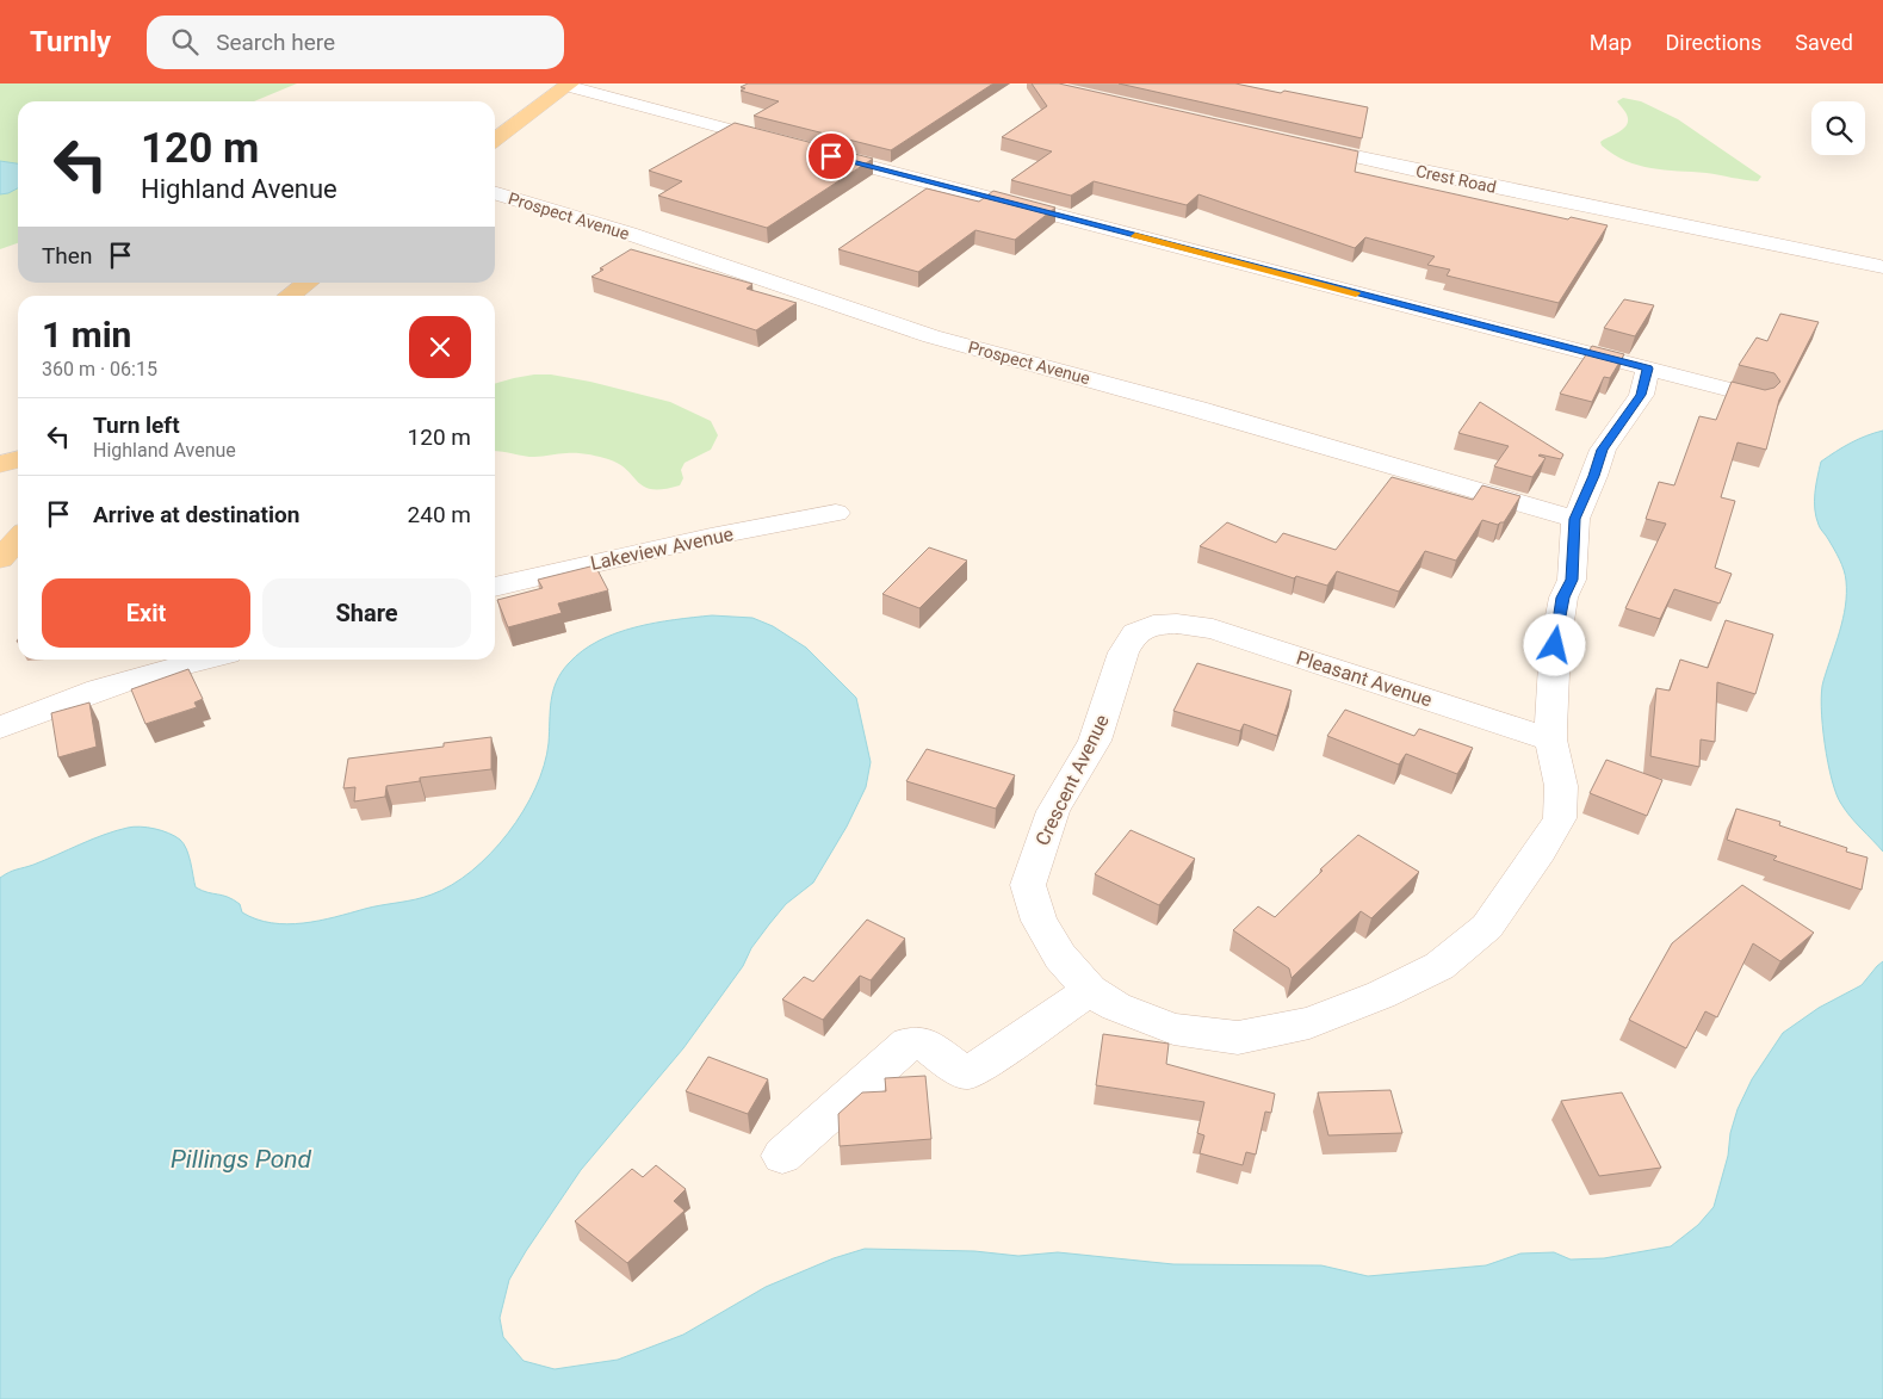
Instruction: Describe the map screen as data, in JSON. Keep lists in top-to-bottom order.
{
  "streets": {
    "street": [
      "Crest Road",
      "Prospect Avenue",
      "Lakeview Avenue",
      "Pleasant Avenue",
      "Crescent Avenue"
    ]
  },
  "crossings": [
    ["Prospect Avenue", "Crescent Avenue"],
    ["Pleasant Avenue", "Crescent Avenue"]
  ],
  "water": ["Pillings Pond"],
  "page": {
    "header": "Turnly",
    "search": "Search here",
    "nav": ["Map", "Directions", "Saved"],
    "turn": ["120 m", "Highland Avenue"],
    "then": "Then",
    "heading": ["1 min", "360 m · 06:15"],
    "list": [
      {
        "name": "Turn left",
        "note": "Highland Avenue",
        "value": "120 m"
      },
      {
        "name": "Arrive at destination",
        "value": "240 m"
      }
    ],
    "buttons": ["Exit", "Share"]
  }
}
